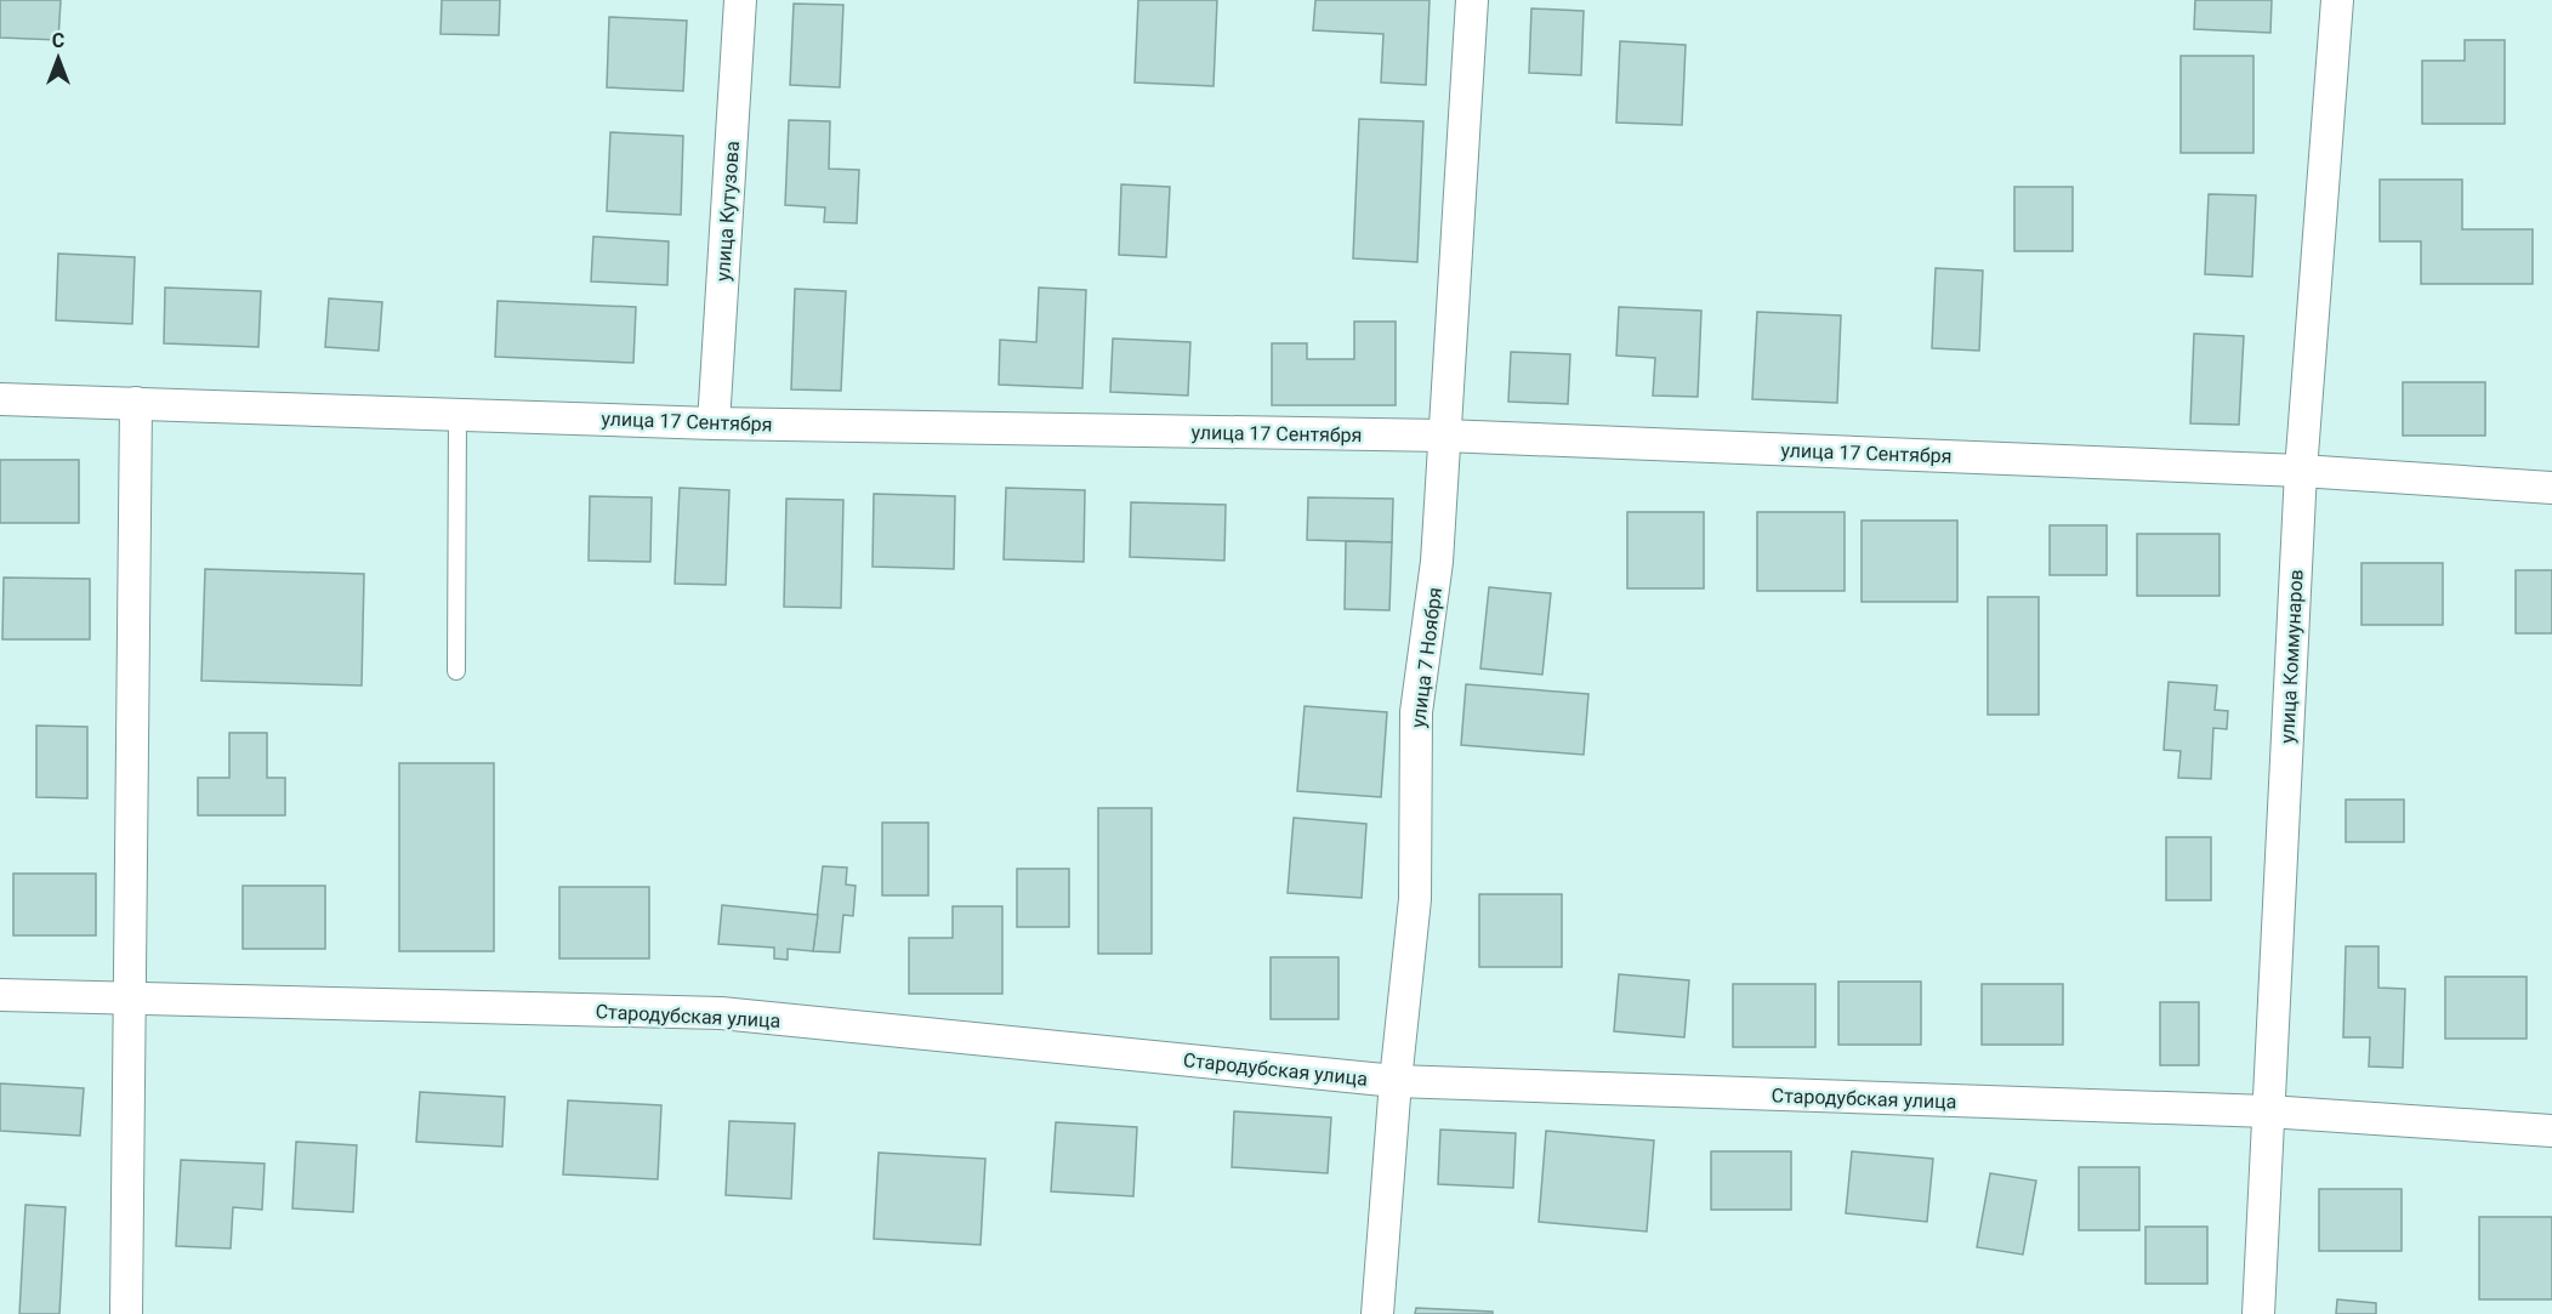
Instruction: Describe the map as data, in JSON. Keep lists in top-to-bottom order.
{
  "streets": {
    "street": [
      "улица Кутузова",
      "улица 17 Сентября",
      "улица Коммунаров",
      "улица 7 Ноября",
      "Стародубская улица"
    ]
  },
  "crossings": [
    ["улица Кутузова", "улица 17 Сентября"],
    ["улица 17 Сентября", "улица Коммунаров"],
    ["улица 17 Сентября", "улица 7 Ноября"],
    ["улица Коммунаров", "Стародубская улица"],
    ["улица 7 Ноября", "Стародубская улица"]
  ],
  "north": "top"
}
